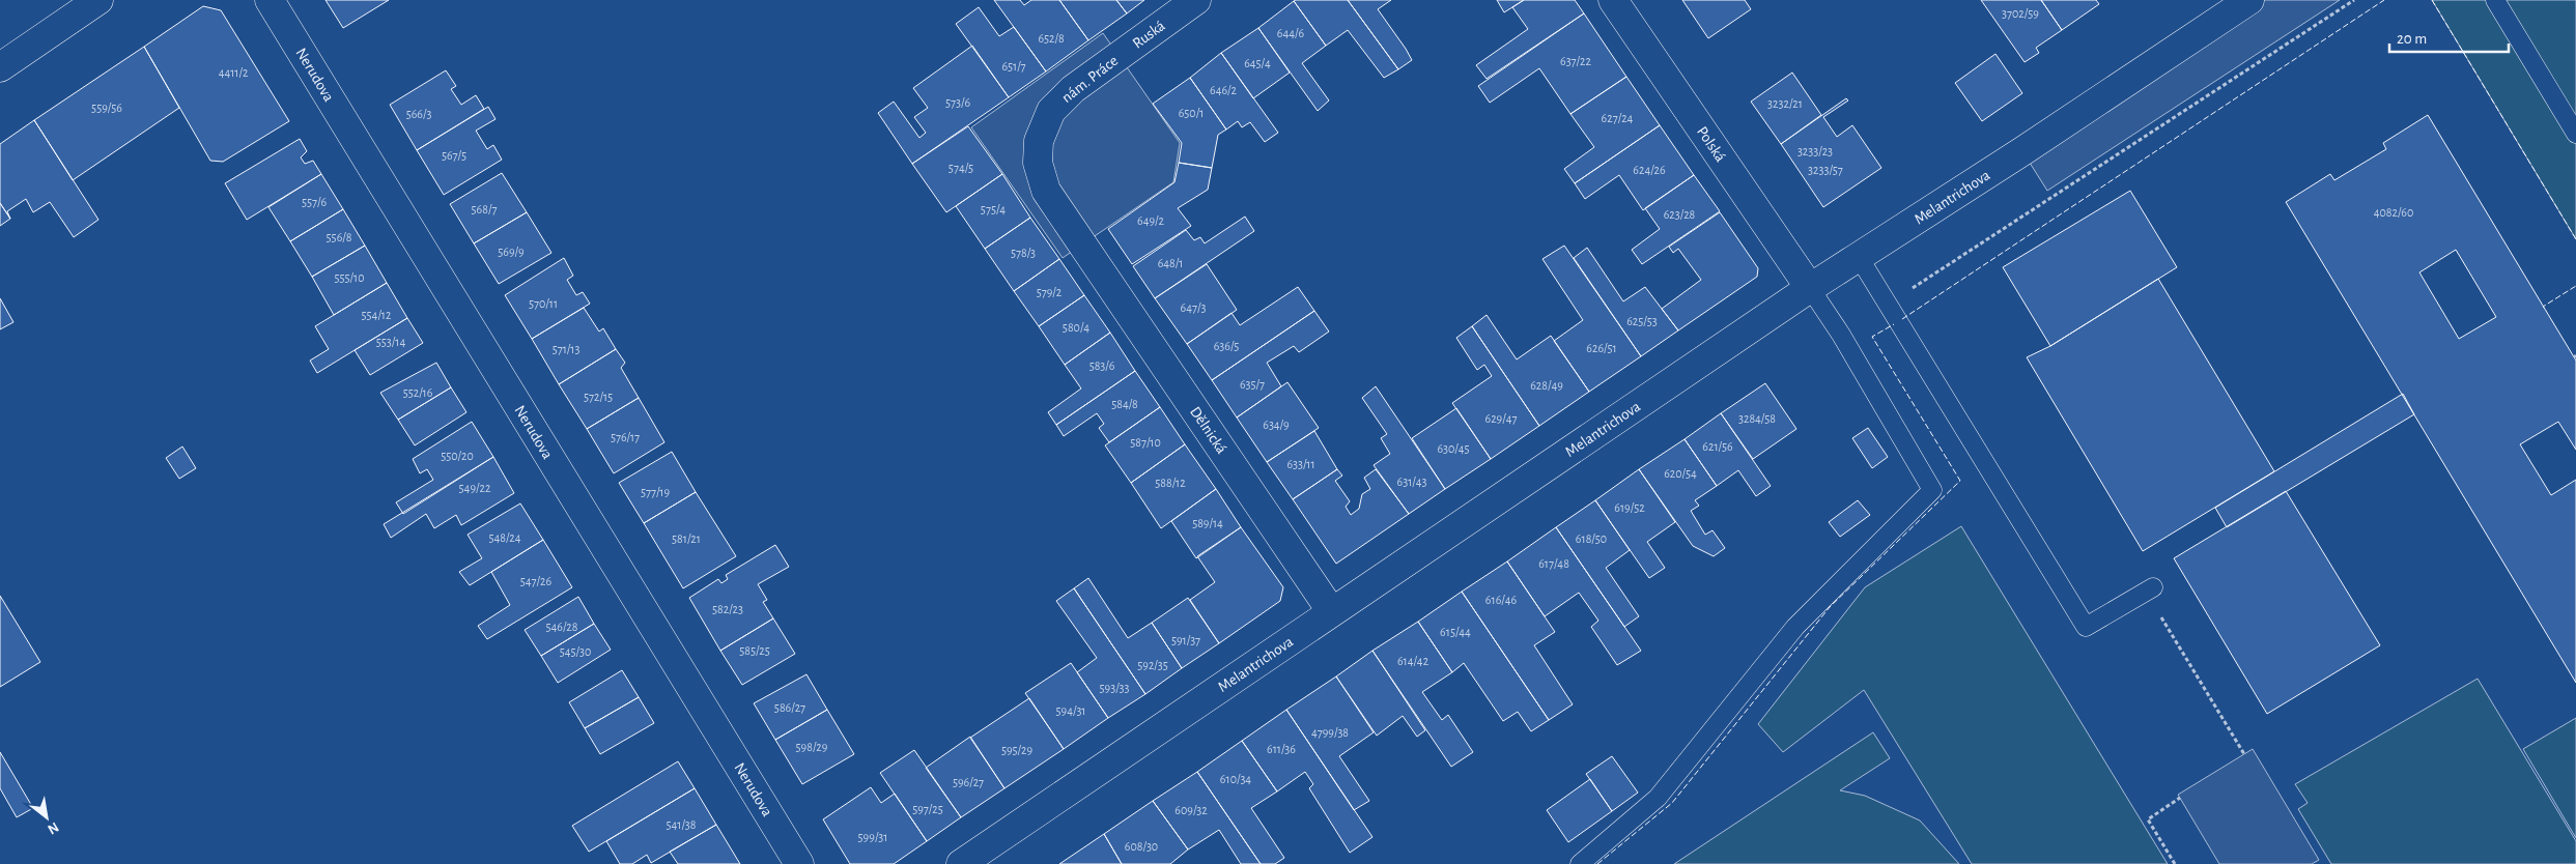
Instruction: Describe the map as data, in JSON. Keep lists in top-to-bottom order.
{
  "streets": {
    "street": [
      "Ruská",
      "Nerudova",
      "nám. Práce",
      "Polská",
      "Melantrichova",
      "Dělnická"
    ]
  },
  "crossings": [
    ["Ruská", "nám. Práce"],
    ["nám. Práce", "Dělnická"],
    ["Polská", "Melantrichova"],
    ["Melantrichova", "Dělnická"]
  ],
  "house_numbers": [
    "3702/59",
    "644/6",
    "652/8",
    "637/22",
    "645/4",
    "651/7",
    "4411/2",
    "646/2",
    "573/6",
    "3232/21",
    "559/56",
    "650/1",
    "566/3",
    "627/24",
    "3233/23",
    "567/5",
    "574/5",
    "624/26",
    "3233/57",
    "557/6",
    "568/7",
    "575/4",
    "4082/60",
    "623/28",
    "649/2",
    "556/8",
    "569/9",
    "578/3",
    "648/1",
    "555/10",
    "579/2",
    "570/11",
    "647/3",
    "554/12",
    "625/53",
    "580/4",
    "553/14",
    "636/5",
    "626/51",
    "571/13",
    "583/6",
    "635/7",
    "628/49",
    "552/16",
    "572/15",
    "584/8",
    "629/47",
    "3284/58",
    "634/9",
    "576/17",
    "587/10",
    "621/56",
    "630/45",
    "550/20",
    "633/11",
    "620/54",
    "631/43",
    "588/12",
    "549/22",
    "577/19",
    "619/52",
    "589/14",
    "548/24",
    "581/21",
    "618/50",
    "617/48",
    "547/26",
    "616/46",
    "582/23",
    "546/28",
    "615/44",
    "591/37",
    "585/25",
    "545/30",
    "614/42",
    "592/35",
    "593/33",
    "586/27",
    "594/31",
    "4799/38",
    "598/29",
    "611/36",
    "595/29",
    "610/34",
    "596/27",
    "597/25",
    "609/32",
    "541/38",
    "599/31",
    "608/30"
  ],
  "scale_bar": "20 m",
  "north": "bottom right"
}
